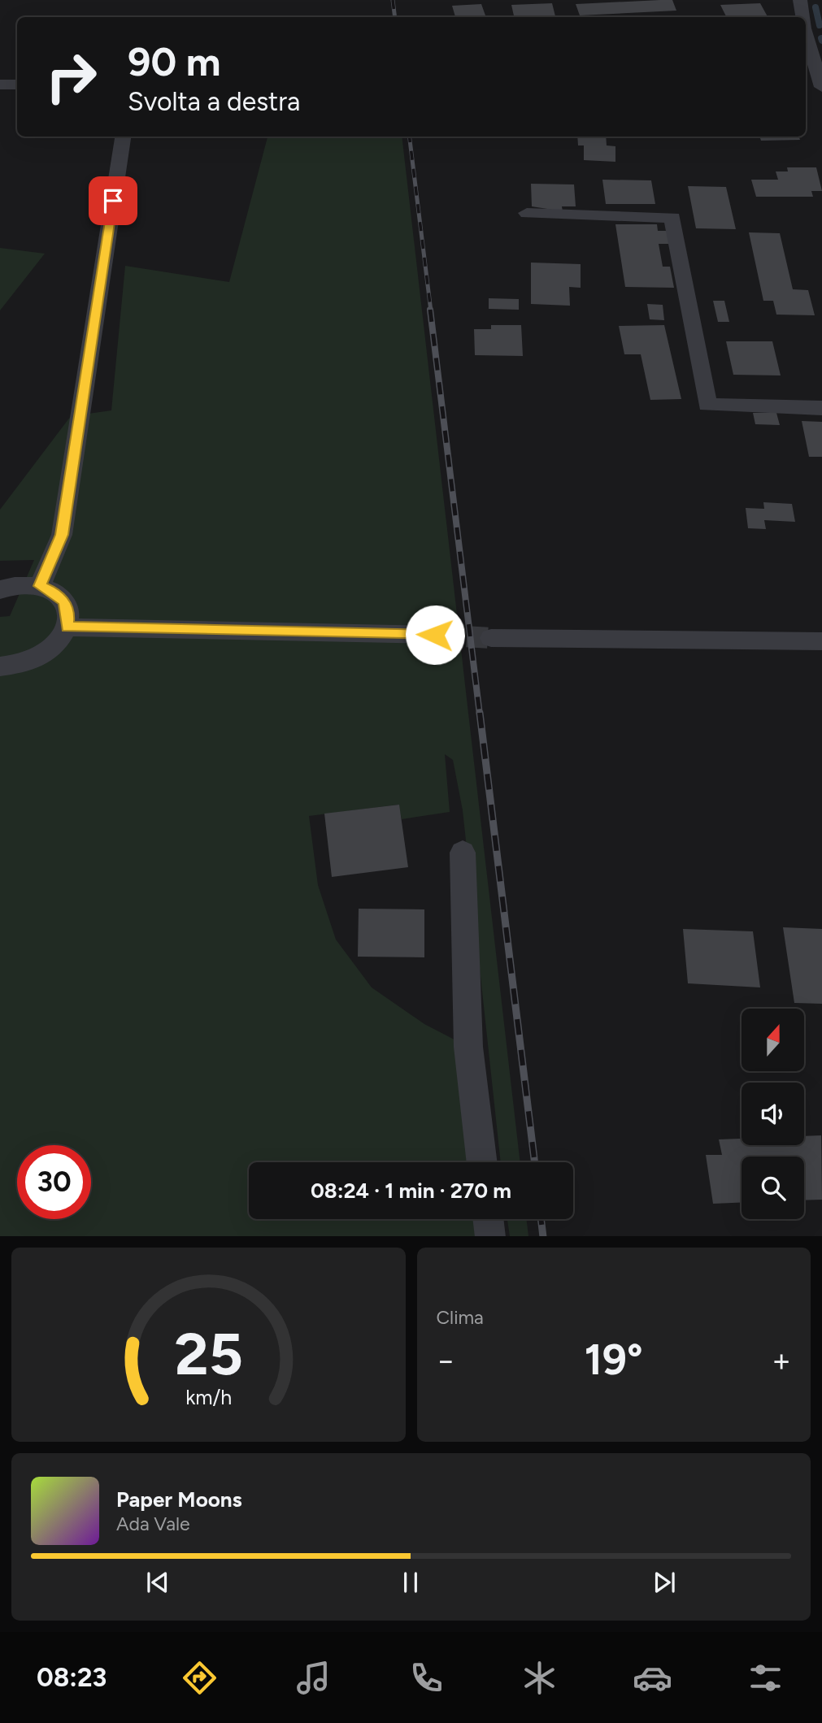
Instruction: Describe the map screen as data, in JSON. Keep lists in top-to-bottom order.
{
  "north": "top",
  "page": {
    "turn": ["90 m", "Svolta a destra"],
    "limit": "30",
    "trip": "08:24 · 1 min · 270 m",
    "tile": "Clima",
    "heat": ["−", "19°", "+"],
    "song": ["Paper Moons", "Ada Vale"],
    "tabs": "08:23",
    "gauge": ["25", "km/h"]
  }
}
